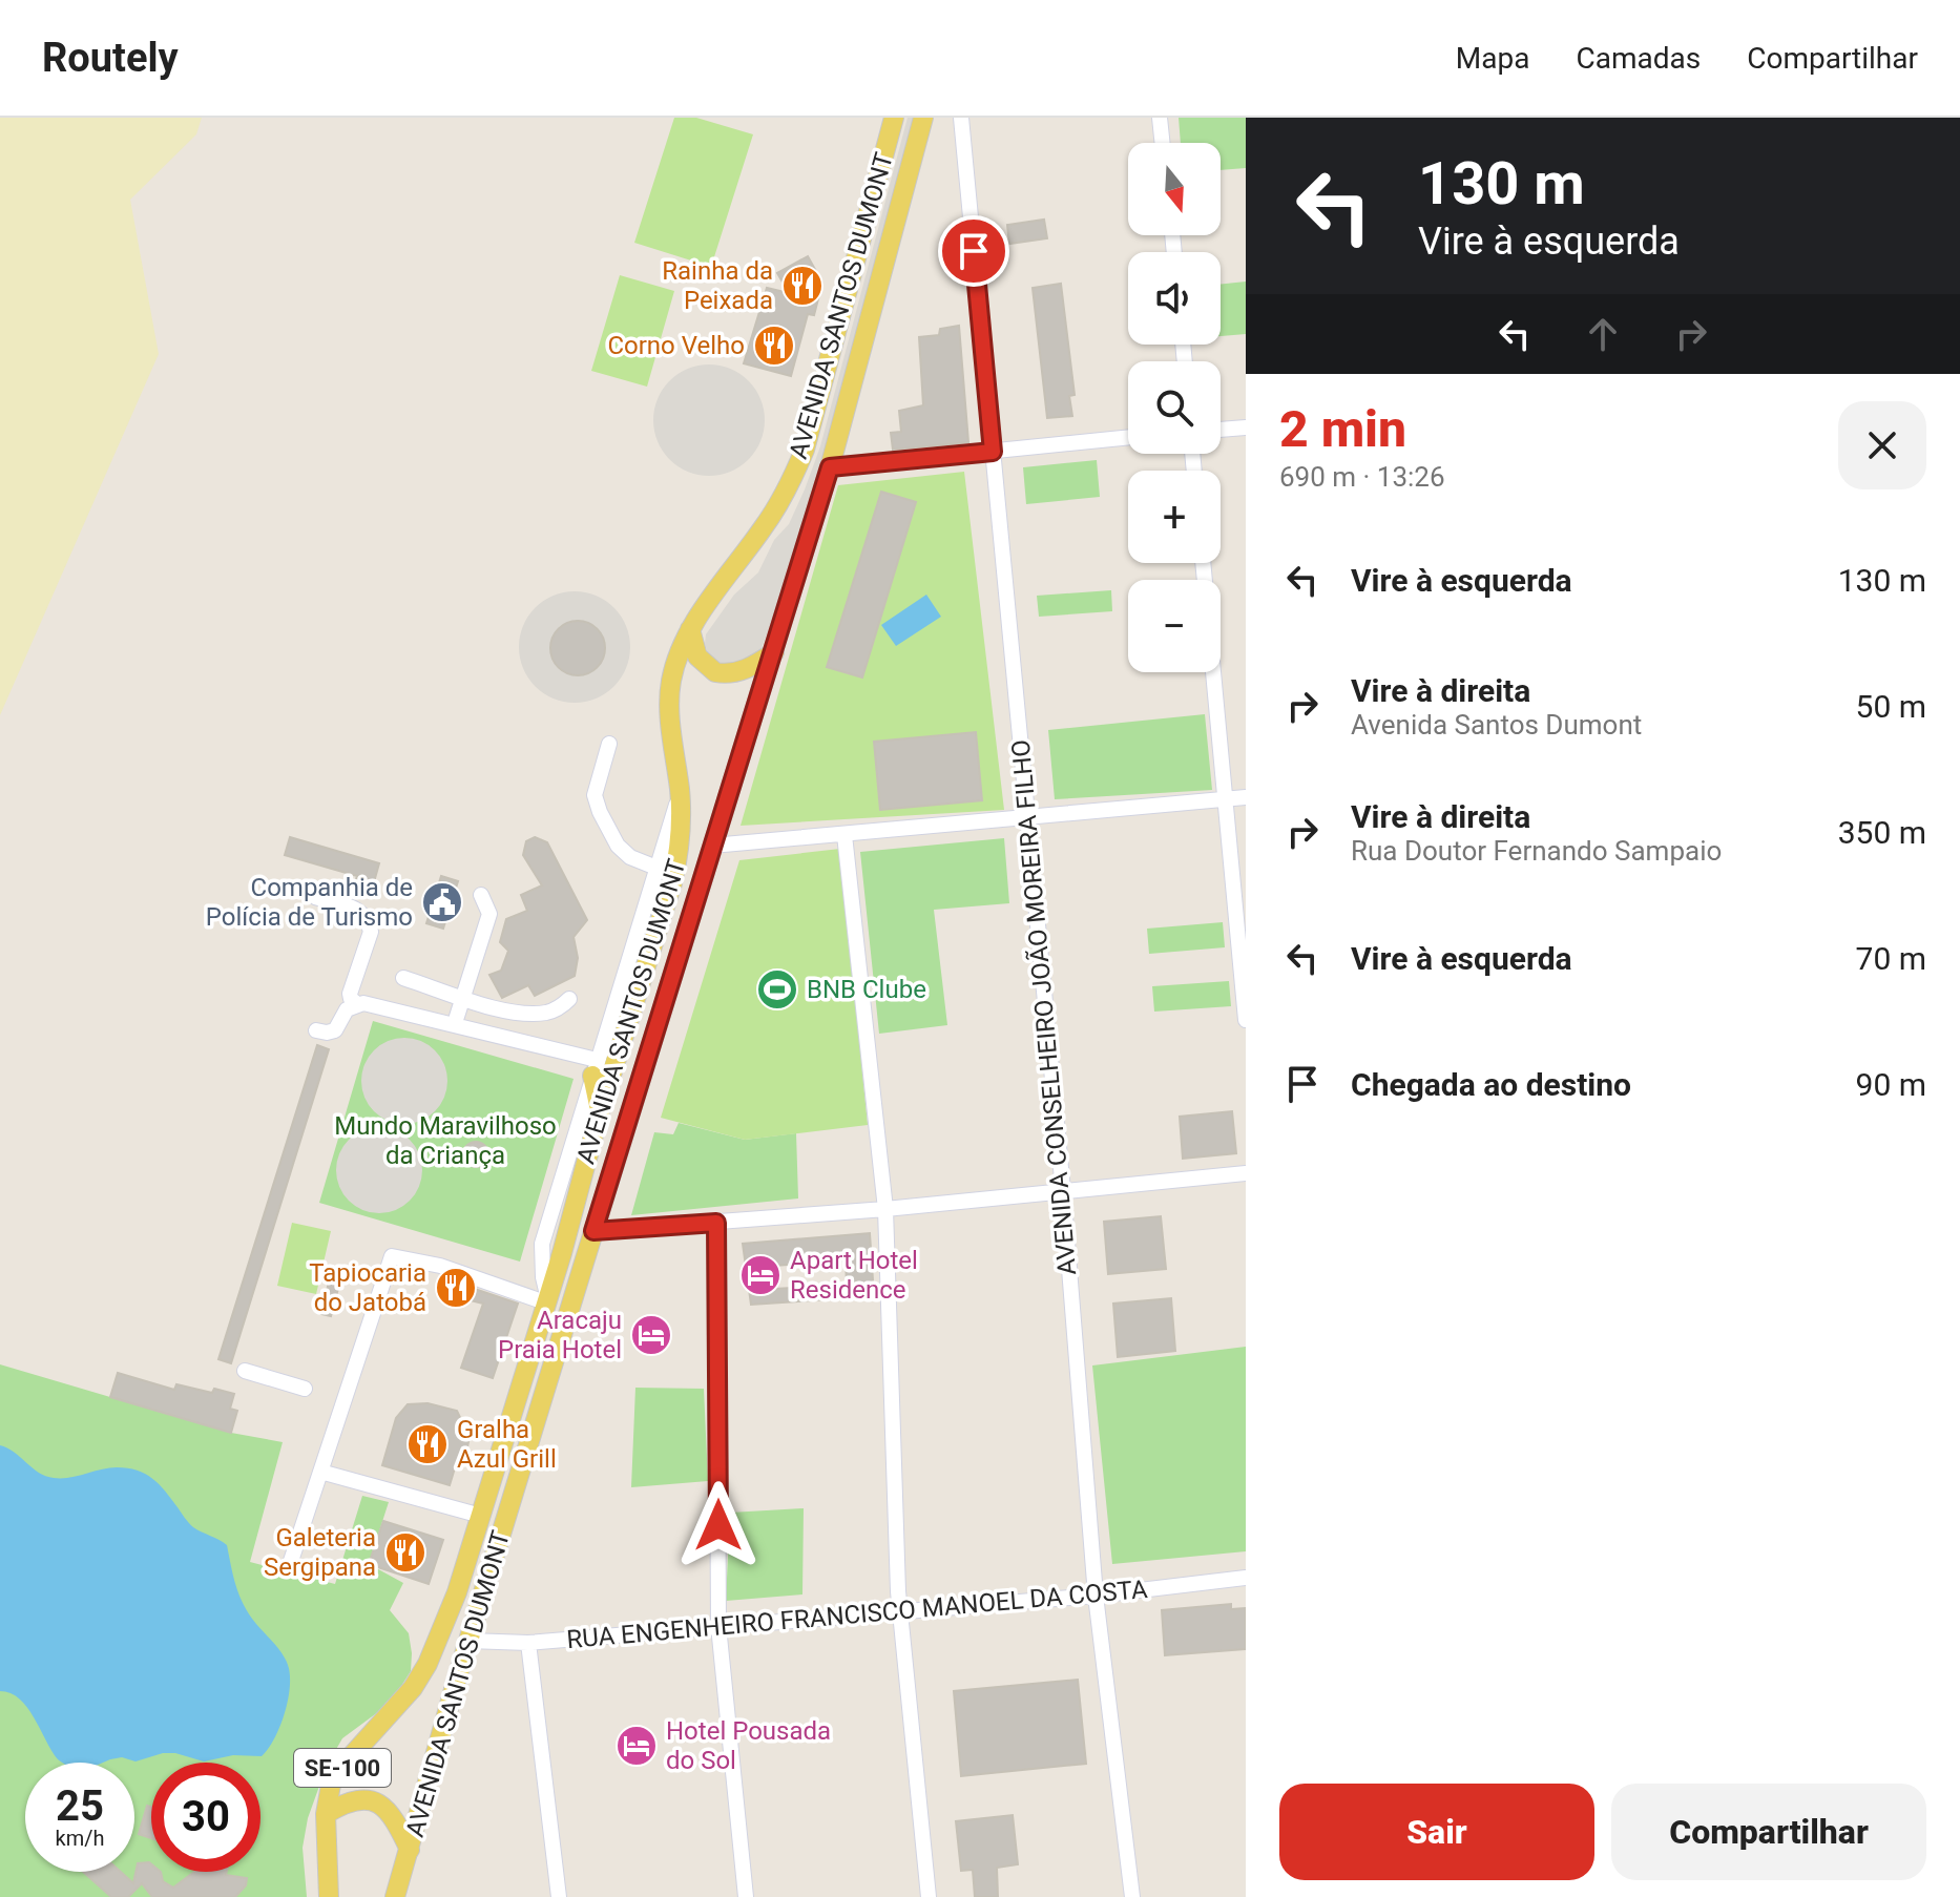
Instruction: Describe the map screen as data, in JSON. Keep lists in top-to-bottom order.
{
  "streets": {
    "main road": ["AVENIDA SANTOS DUMONT", "SE-100"],
    "street": ["AVENIDA CONSELHEIRO JOÃO MOREIRA FILHO", "RUA ENGENHEIRO FRANCISCO MANOEL DA COSTA"]
  },
  "crossings": [
    ["AVENIDA SANTOS DUMONT", "RUA ENGENHEIRO FRANCISCO MANOEL DA COSTA"],
    ["AVENIDA CONSELHEIRO JOÃO MOREIRA FILHO", "RUA ENGENHEIRO FRANCISCO MANOEL DA COSTA"]
  ],
  "parks": ["Mundo Maravilhoso da Criança"],
  "places": {
    "restaurant": [
      "Rainha da Peixada",
      "Corno Velho",
      "Tapiocaria do Jatobá",
      "Gralha Azul Grill",
      "Galeteria Sergipana"
    ],
    "public building": ["Companhia de Polícia de Turismo"],
    "sports": ["BNB Clube"],
    "hotel": ["Apart Hotel Residence", "Aracaju Praia Hotel", "Hotel Pousada do Sol"]
  },
  "north": "bottom",
  "page": {
    "header": "Routely",
    "nav": ["Mapa", "Camadas", "Compartilhar"],
    "turn": ["130 m", "Vire à esquerda"],
    "map_buttons": ["+", "−"],
    "heading": ["2 min", "690 m · 13:26"],
    "list": [
      {
        "name": "Vire à esquerda",
        "value": "130 m"
      },
      {
        "name": "Vire à direita",
        "note": "Avenida Santos Dumont",
        "value": "50 m"
      },
      {
        "name": "Vire à direita",
        "note": "Rua Doutor Fernando Sampaio",
        "value": "350 m"
      },
      {
        "name": "Vire à esquerda",
        "value": "70 m"
      },
      {
        "name": "Chegada ao destino",
        "value": "90 m"
      }
    ],
    "speed": "25 km/h",
    "limit": "30",
    "buttons": ["Sair", "Compartilhar"]
  }
}
